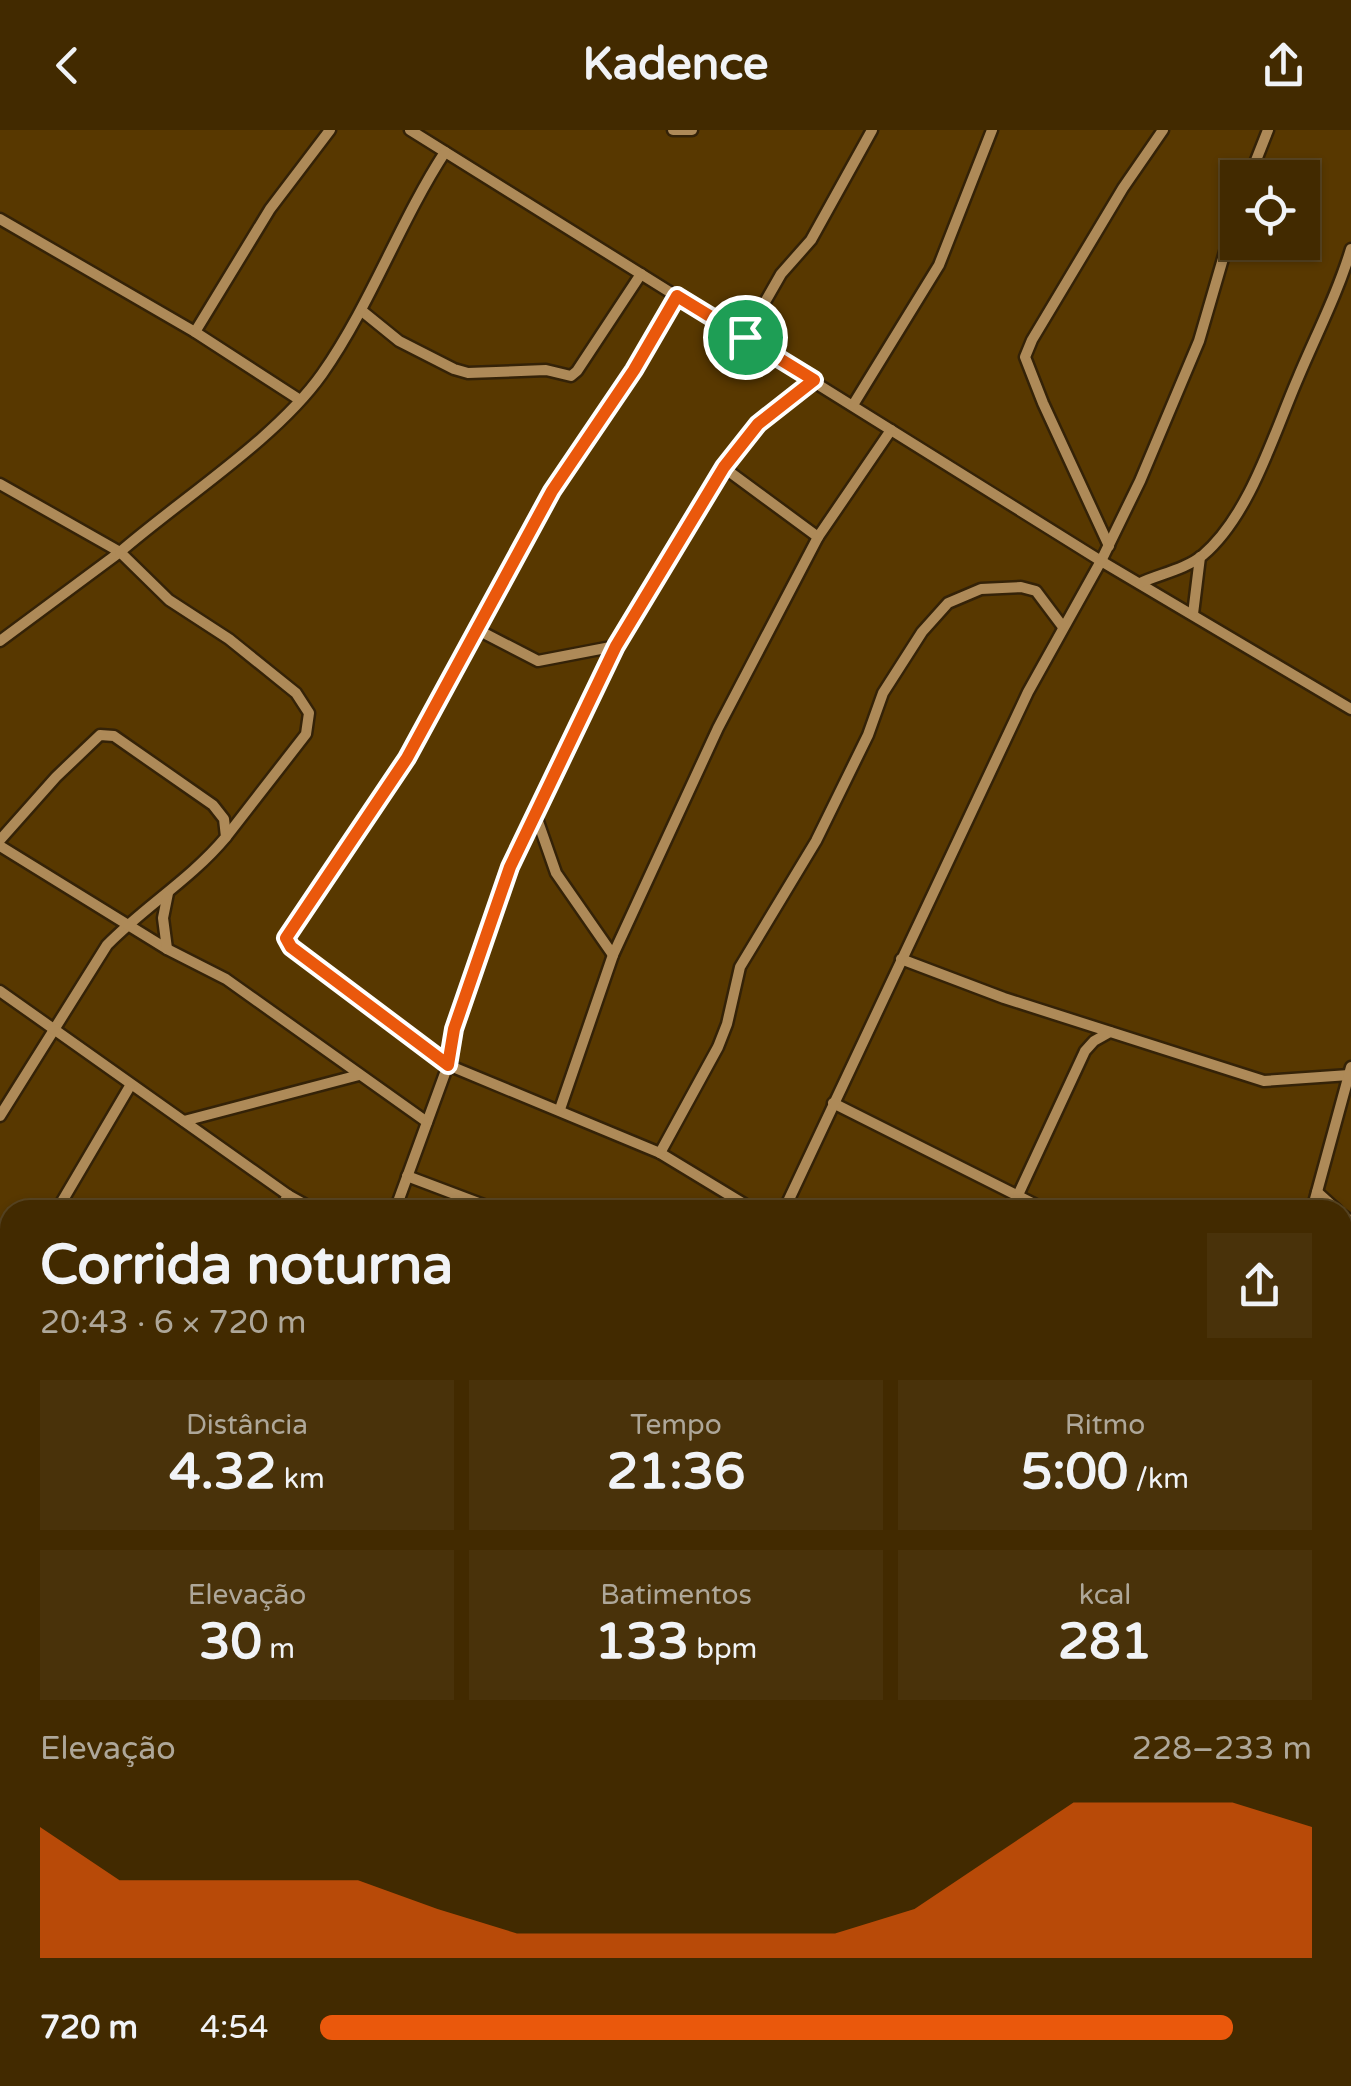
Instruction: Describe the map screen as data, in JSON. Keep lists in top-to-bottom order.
{
  "page": {
    "header": "Kadence",
    "heading": ["Corrida noturna", "20:43 · 6 × 720 m"],
    "stats": [
      ["Distância", "4.32 km"],
      ["Tempo", "21:36"],
      ["Ritmo", "5:00 /km"],
      ["Elevação", "30 m"],
      ["Batimentos", "133 bpm"],
      ["kcal", "281"]
    ],
    "chart": ["Elevação", "228–233 m"],
    "list": [
      {
        "name": "720 m",
        "note": "4:54"
      }
    ]
  }
}
